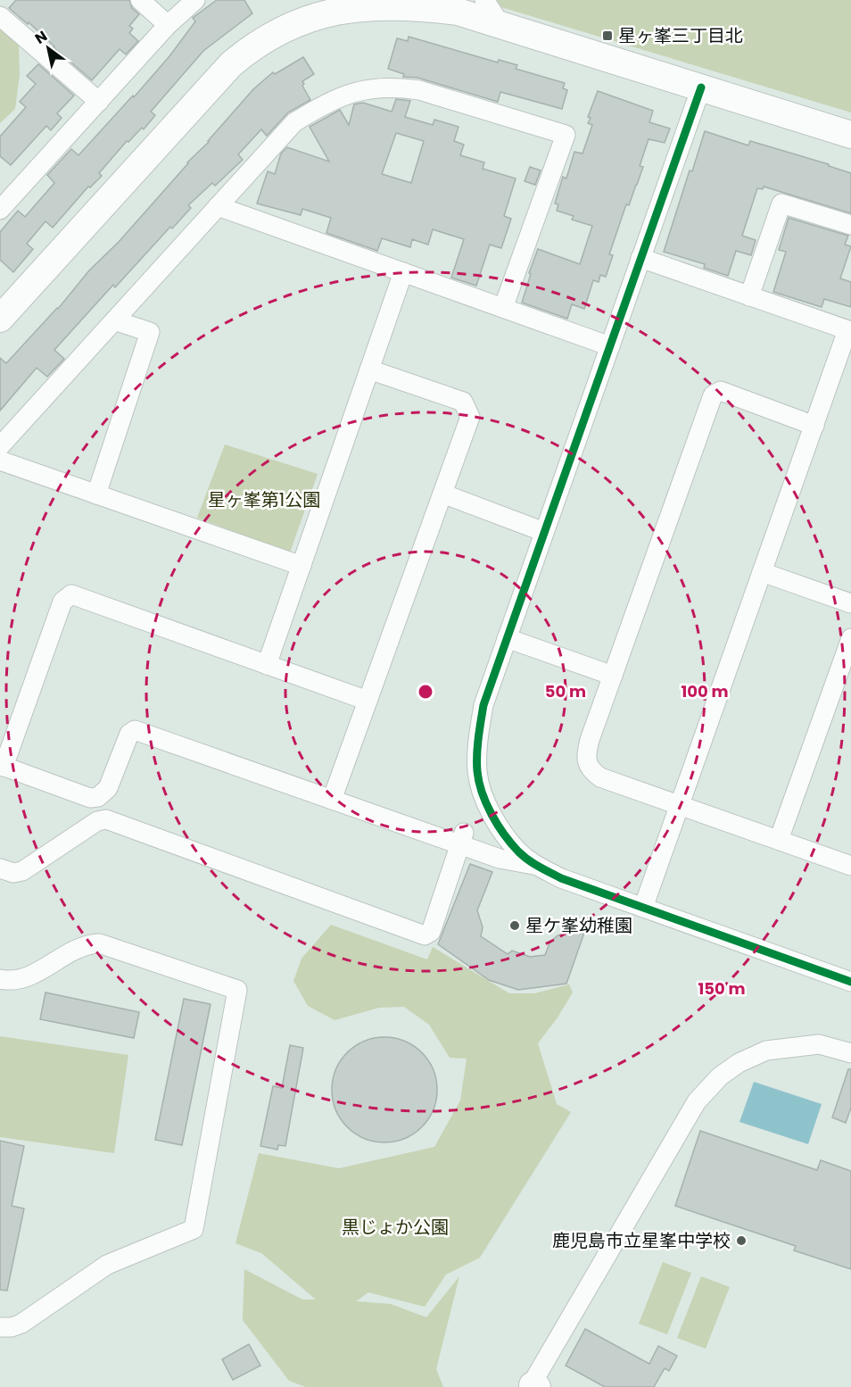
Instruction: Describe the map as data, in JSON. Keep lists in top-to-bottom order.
{
  "parks": ["星ヶ峯第1公園", "黒じょか公園"],
  "places": {
    "transit": ["星ヶ峯三丁目北"],
    "other": ["星ケ峯幼稚園", "鹿児島市立星峯中学校"]
  },
  "north": "top left",
  "rings": ["50 m", "100 m", "150 m"]
}
